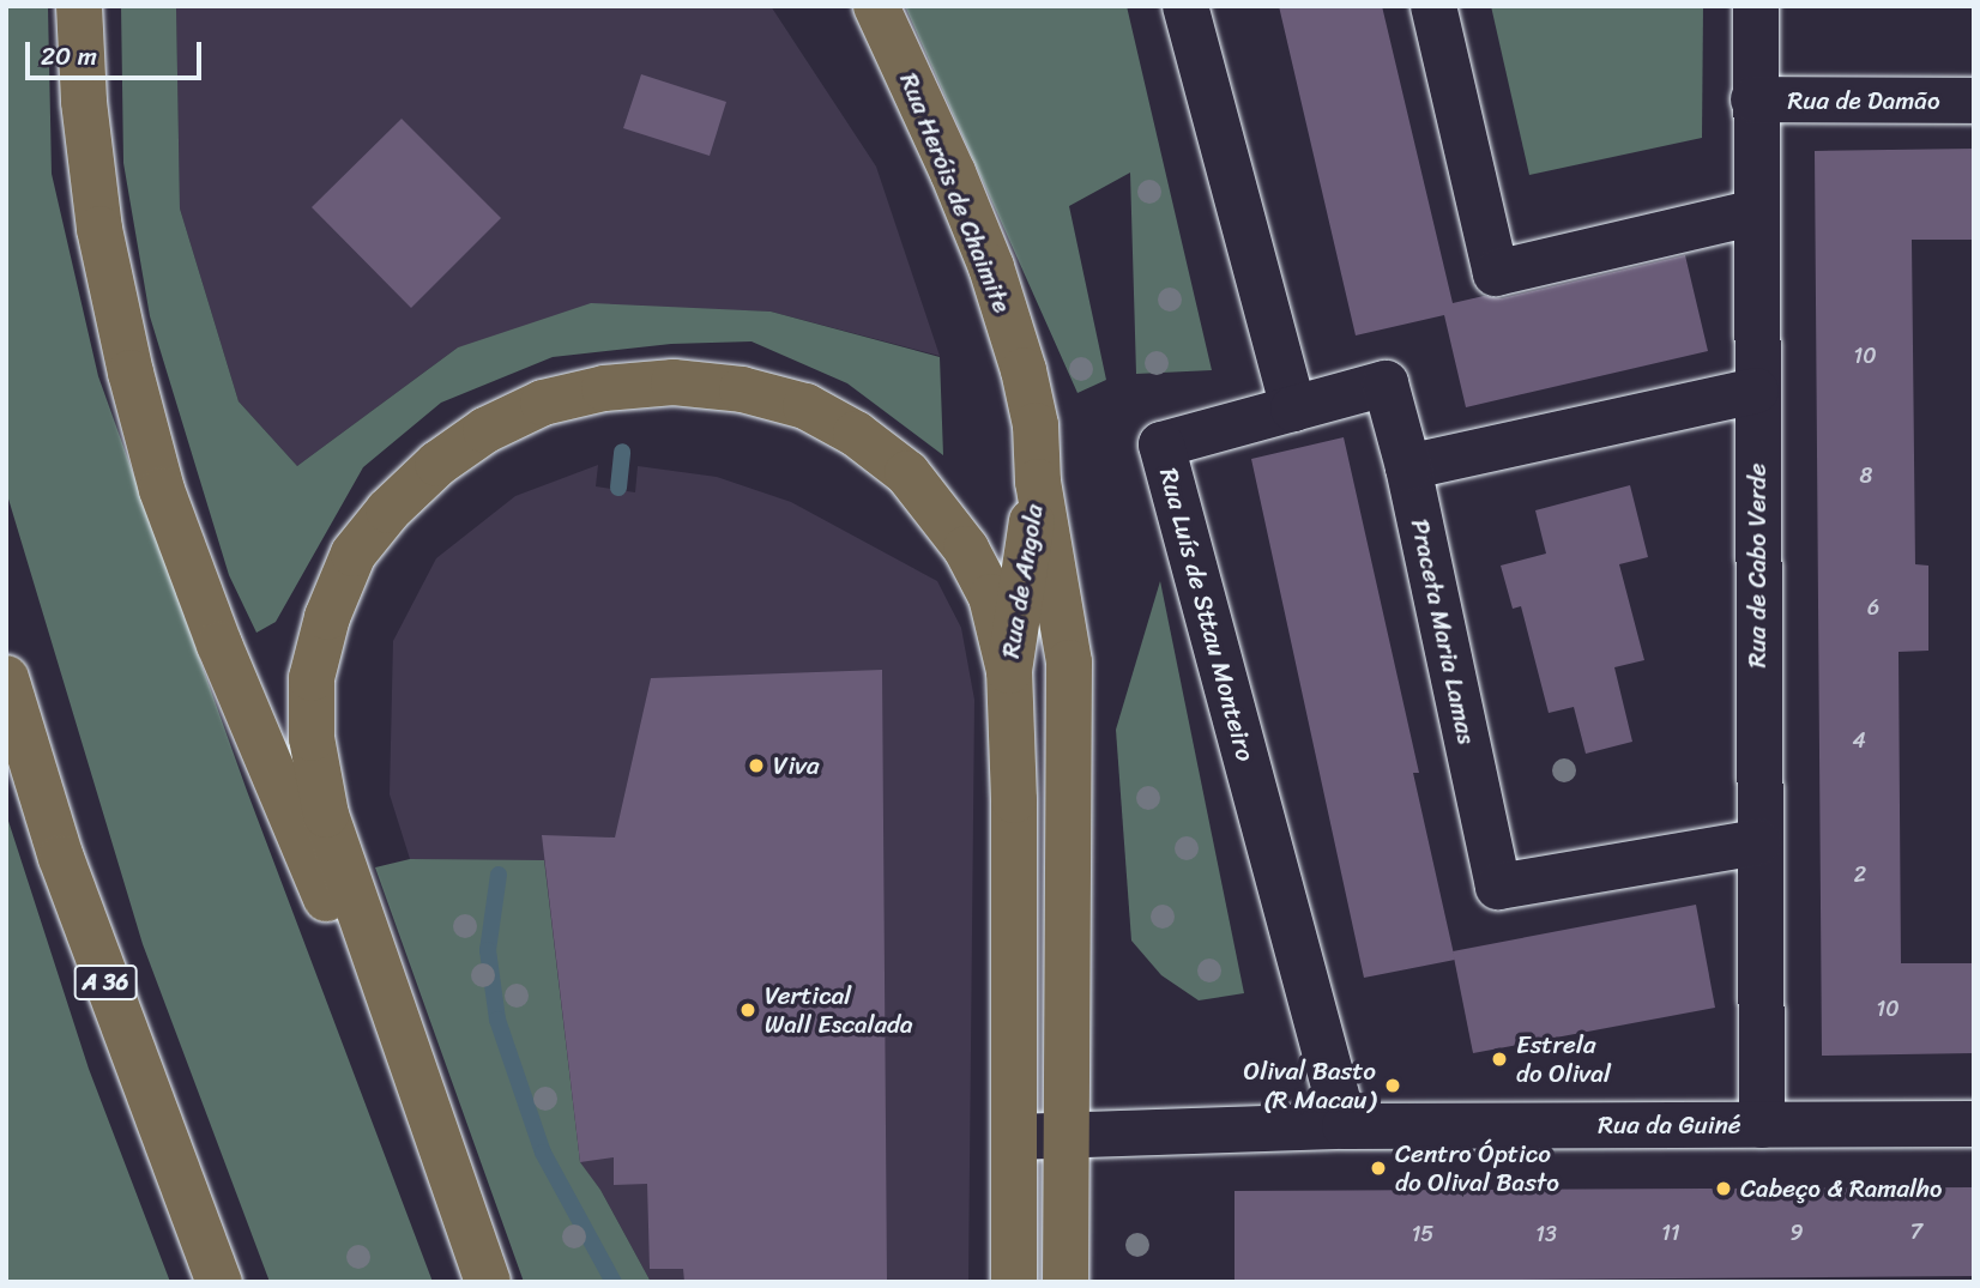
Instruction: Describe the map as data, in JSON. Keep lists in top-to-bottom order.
{
  "streets": {
    "main road": ["Rua Heróis de Chaimite", "Rua de Angola", "A 36"],
    "street": [
      "Rua de Damão",
      "Rua de Cabo Verde",
      "Rua Luís de Sttau Monteiro",
      "Praceta Maria Lamas",
      "Rua da Guiné"
    ]
  },
  "crossings": [
    ["Rua de Damão", "Rua de Cabo Verde"],
    ["Rua Heróis de Chaimite", "Rua de Angola"],
    ["Rua de Cabo Verde", "Praceta Maria Lamas"],
    ["Rua de Cabo Verde", "Rua da Guiné"],
    ["Rua de Angola", "Rua da Guiné"],
    ["Rua Luís de Sttau Monteiro", "Rua da Guiné"]
  ],
  "places": [
    "Viva",
    "Vertical Wall Escalada",
    "Estrela do Olival",
    "Olival Basto (R Macau)",
    "Centro Óptico do Olival Basto",
    "Cabeço & Ramalho"
  ],
  "house_numbers": [
    "10",
    "8",
    "6",
    "4",
    "2",
    "10",
    "7",
    "11",
    "9",
    "15",
    "13"
  ],
  "scale_bar": "20 m"
}
